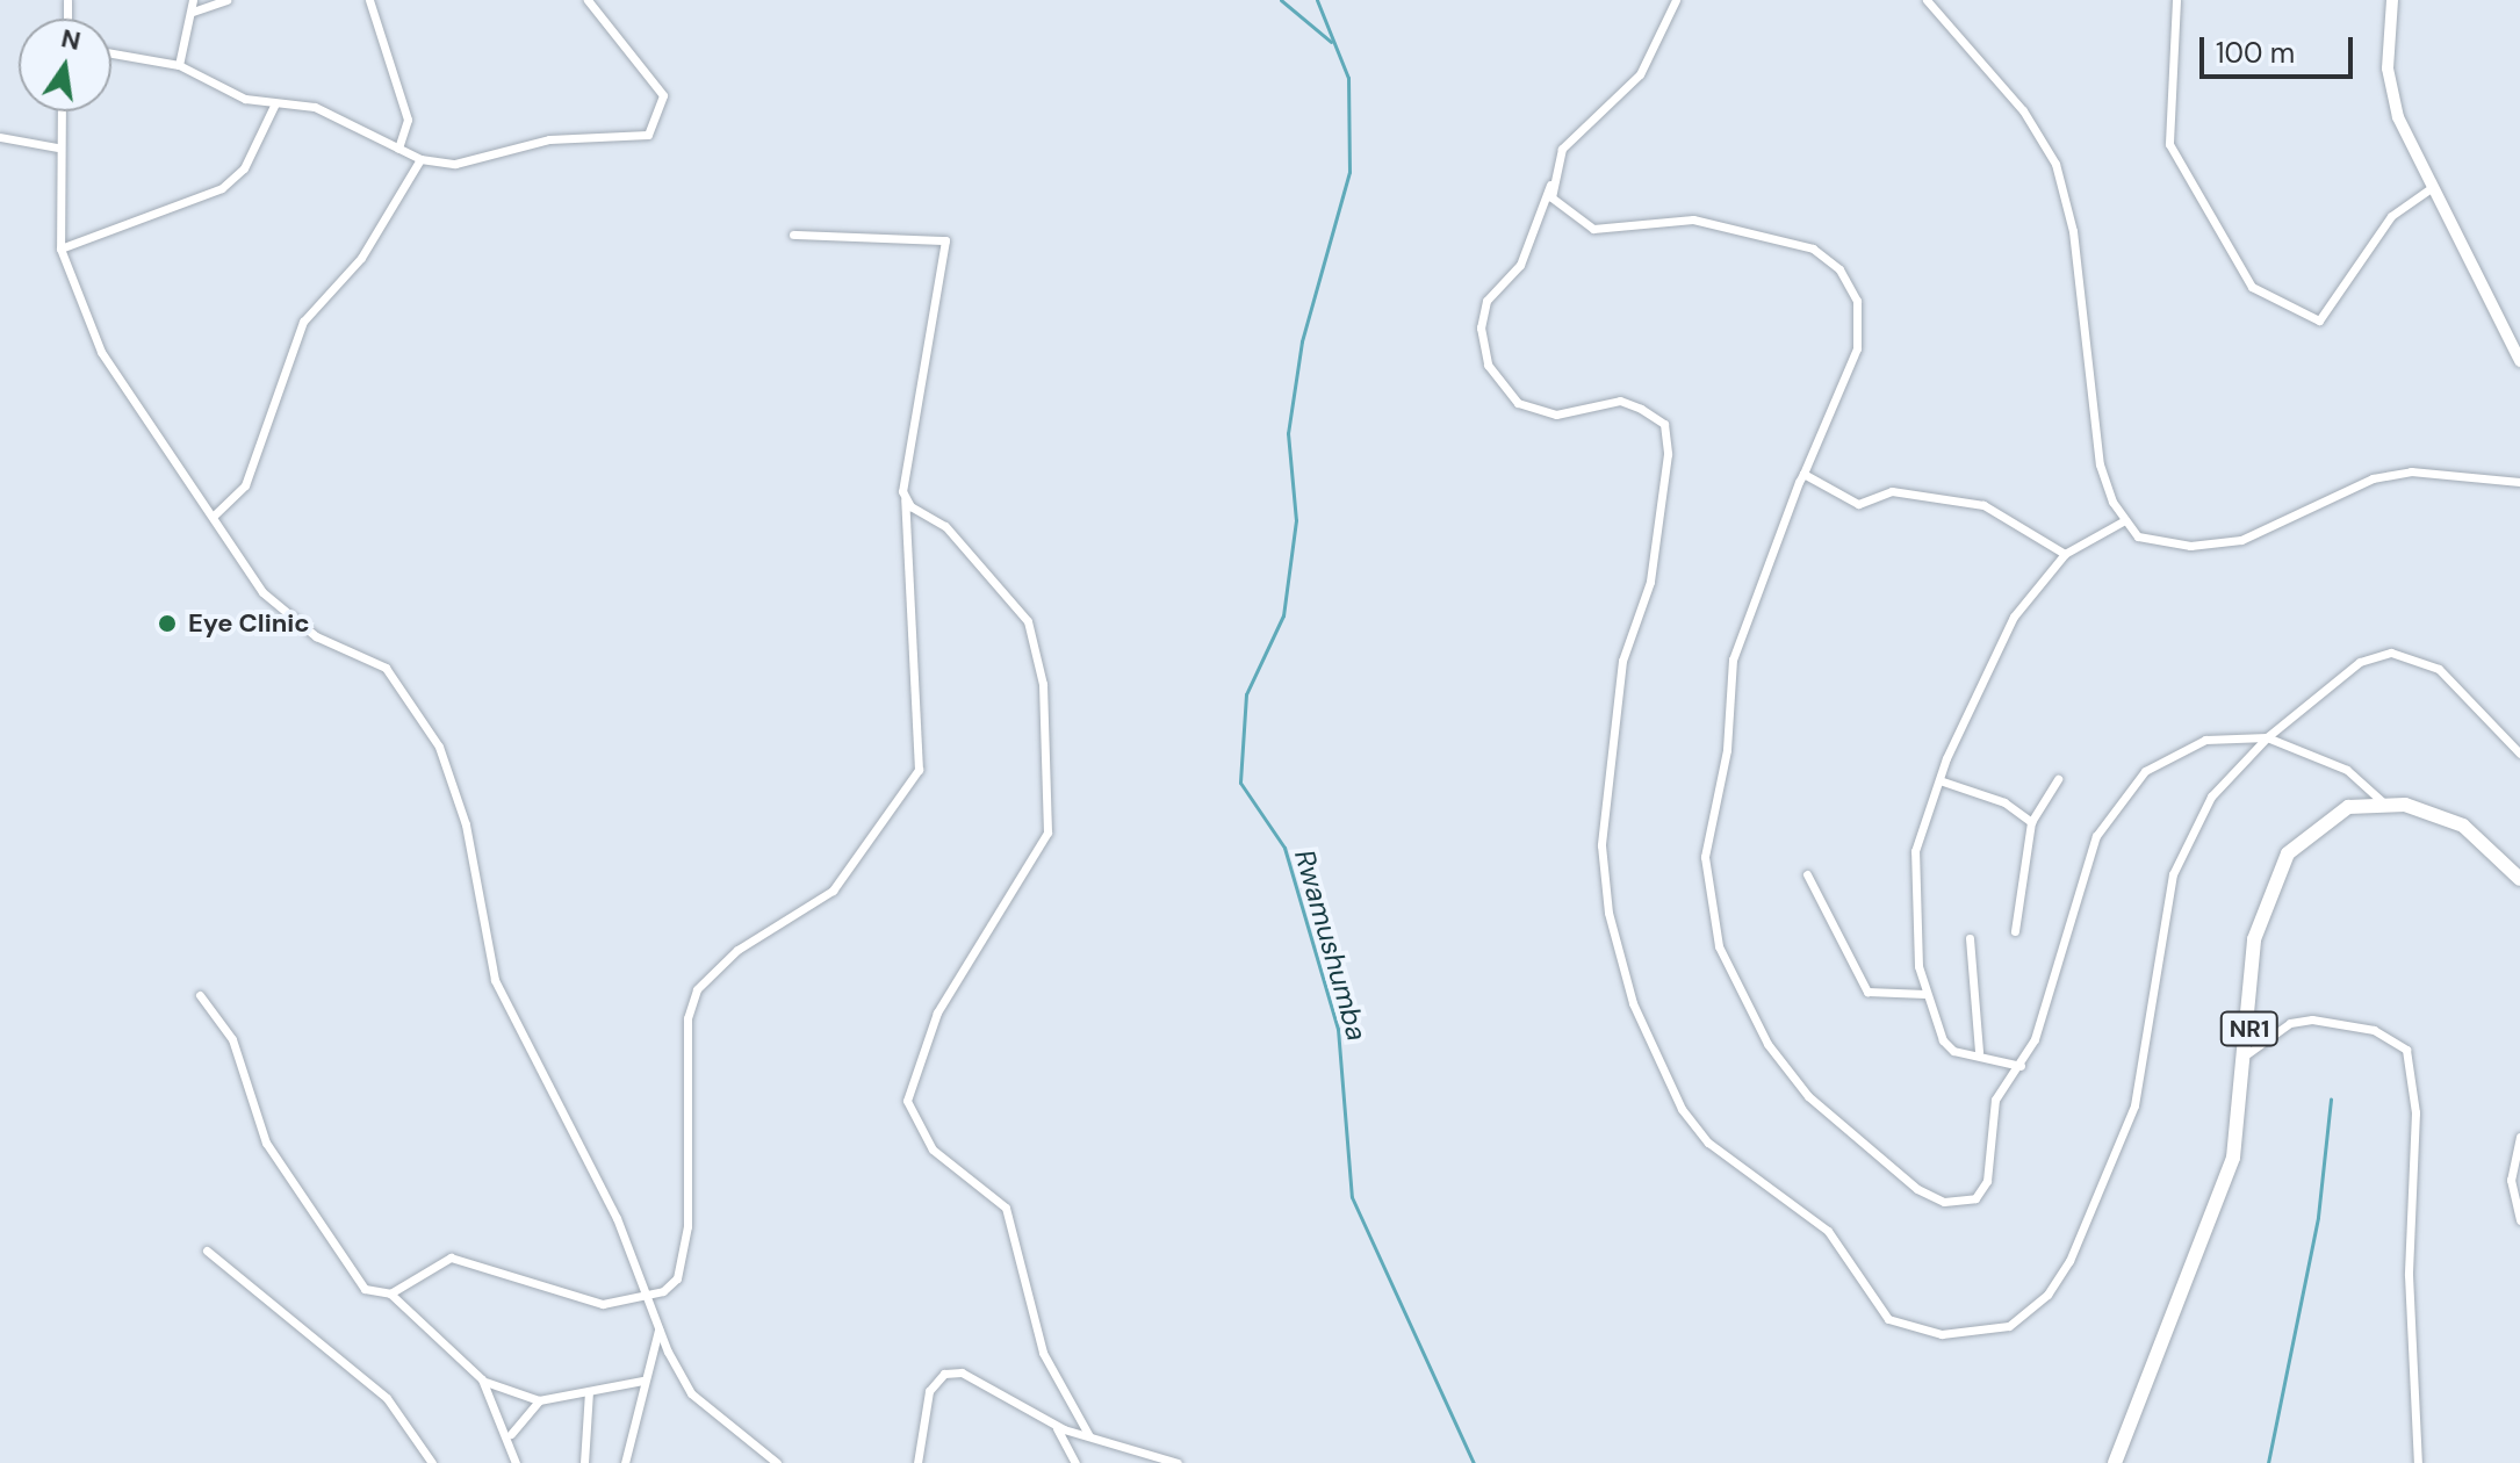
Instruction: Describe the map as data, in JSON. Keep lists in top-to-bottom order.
{
  "streets": {
    "highway": ["NR1"]
  },
  "water": ["Rwamushumba"],
  "places": ["Eye Clinic"],
  "scale_bar": "100 m",
  "north": "top"
}
